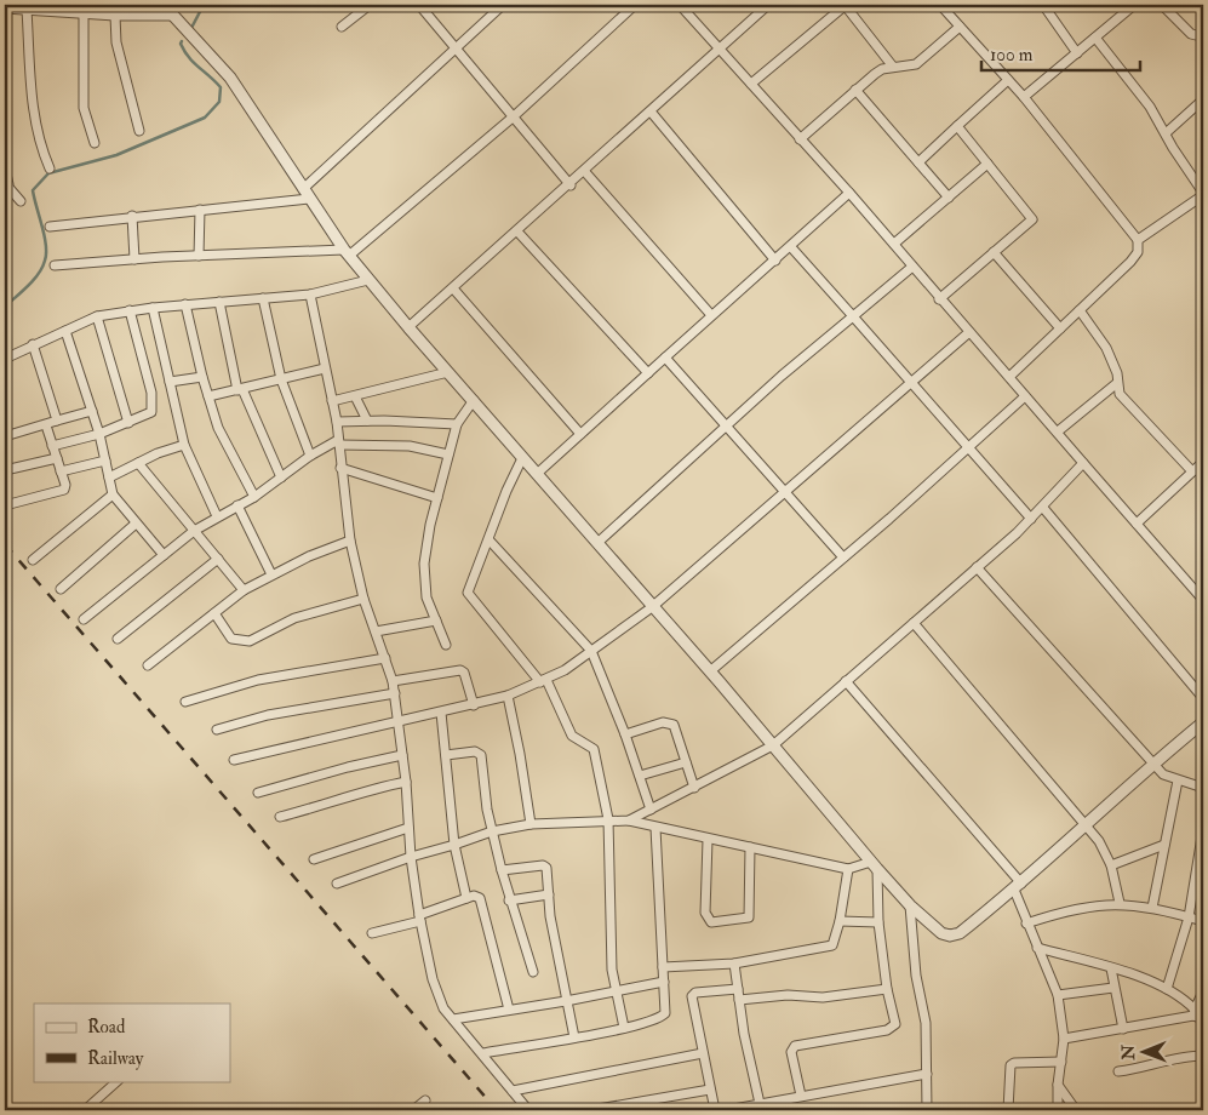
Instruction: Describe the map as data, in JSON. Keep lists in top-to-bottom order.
{
  "legend": ["Road", "Railway"],
  "scale_bar": "100 m",
  "north": "left"
}
